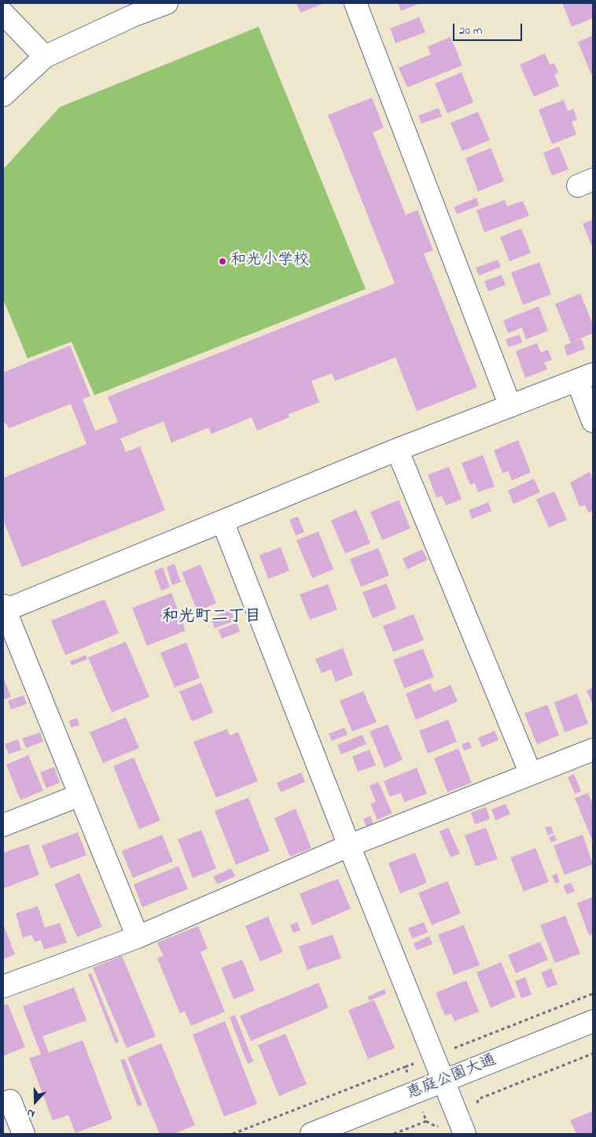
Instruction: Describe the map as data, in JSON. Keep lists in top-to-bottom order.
{
  "streets": {
    "street": ["恵庭公園大通"]
  },
  "districts": ["和光町二丁目"],
  "places": ["和光小学校"],
  "scale_bar": "20 m",
  "north": "bottom"
}
